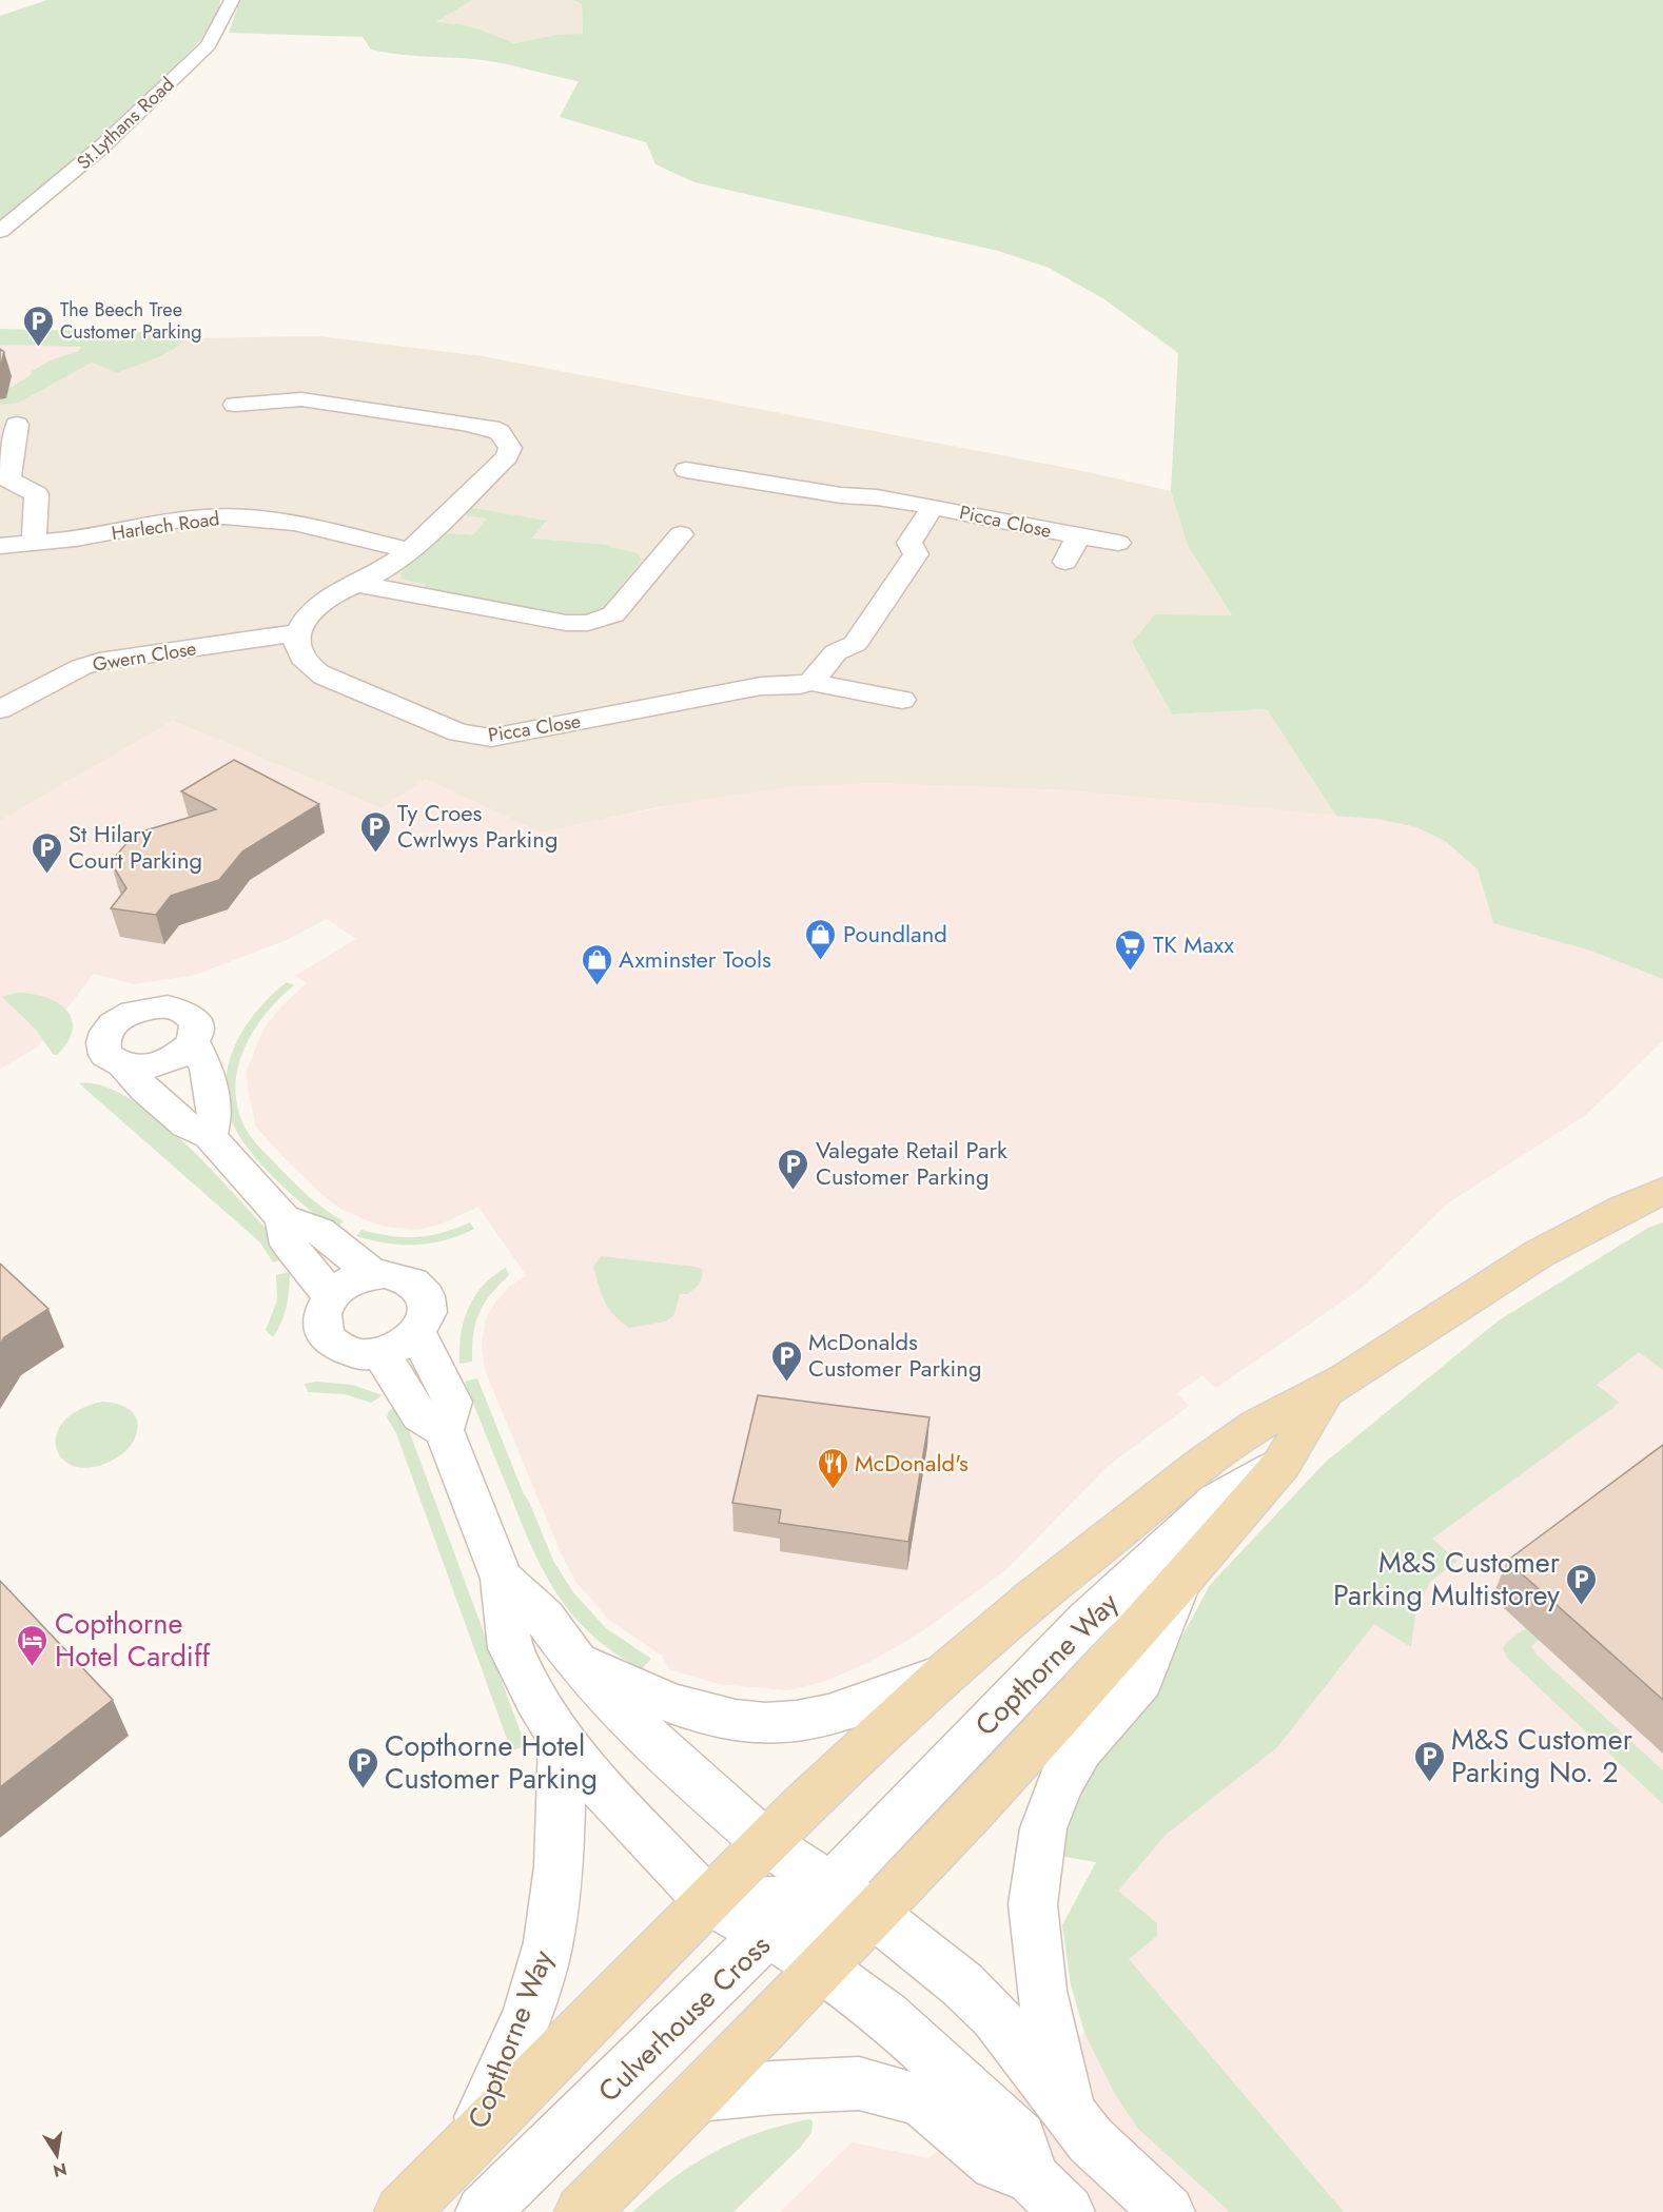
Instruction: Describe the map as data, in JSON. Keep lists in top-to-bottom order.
{
  "streets": {
    "street": [
      "St.Lythans Road",
      "Picca Close",
      "Harlech Road",
      "Gwern Close",
      "Copthorne Way",
      "Culverhouse Cross"
    ]
  },
  "crossings": [
    ["Picca Close", "Gwern Close"]
  ],
  "places": {
    "parking": [
      "The Beech Tree Customer Parking",
      "Ty Croes Cwrlwys Parking",
      "St Hilary Court Parking",
      "Valegate Retail Park Customer Parking",
      "McDonalds Customer Parking",
      "M&S Customer Parking Multistorey",
      "M&S Customer Parking No. 2",
      "Copthorne Hotel Customer Parking"
    ],
    "shop": ["Poundland", "Axminster Tools"],
    "supermarket": ["TK Maxx"],
    "restaurant": ["McDonald's"],
    "hotel": ["Copthorne Hotel Cardiff"]
  },
  "north": "bottom"
}
